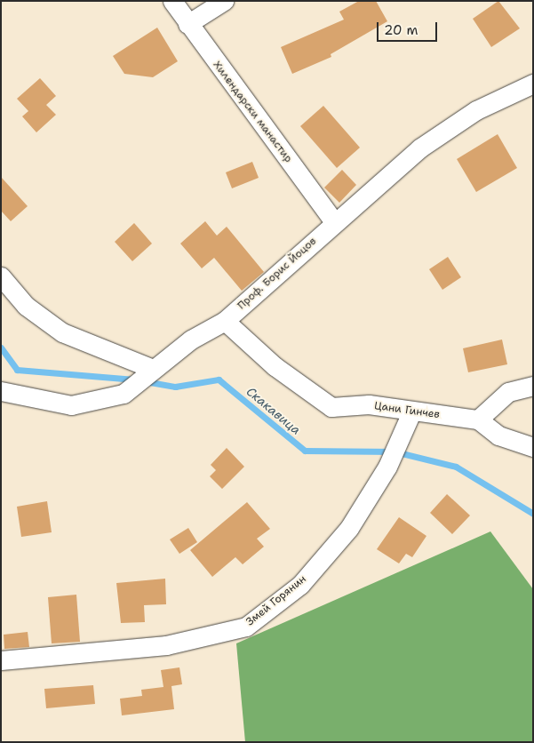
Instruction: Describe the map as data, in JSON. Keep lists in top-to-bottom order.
{
  "streets": {
    "street": [
      "Хилендарски манастир",
      "Проф. Борис Йоцов",
      "Цани Гинчев",
      "Змей Горянин"
    ]
  },
  "crossings": [
    ["Хилендарски манастир", "Проф. Борис Йоцов"],
    ["Проф. Борис Йоцов", "Цани Гинчев"],
    ["Цани Гинчев", "Змей Горянин"]
  ],
  "water": ["Скакавица"],
  "scale_bar": "20 m"
}
